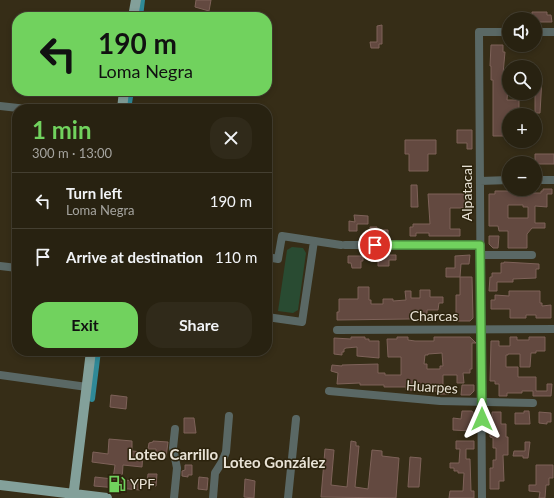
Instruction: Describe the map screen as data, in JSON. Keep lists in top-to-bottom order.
{
  "streets": {
    "street": ["Alpatacal", "Charcas", "Huarpes"]
  },
  "crossings": [
    ["Alpatacal", "Charcas"],
    ["Alpatacal", "Huarpes"]
  ],
  "districts": ["Loteo Carrillo", "Loteo González"],
  "places": {
    "fuel station": ["YPF"]
  },
  "page": {
    "map_buttons": ["+", "−"],
    "turn": ["190 m", "Loma Negra"],
    "heading": ["1 min", "300 m · 13:00"],
    "list": [
      {
        "name": "Turn left",
        "note": "Loma Negra",
        "value": "190 m"
      },
      {
        "name": "Arrive at destination",
        "value": "110 m"
      }
    ],
    "buttons": ["Exit", "Share"]
  }
}
